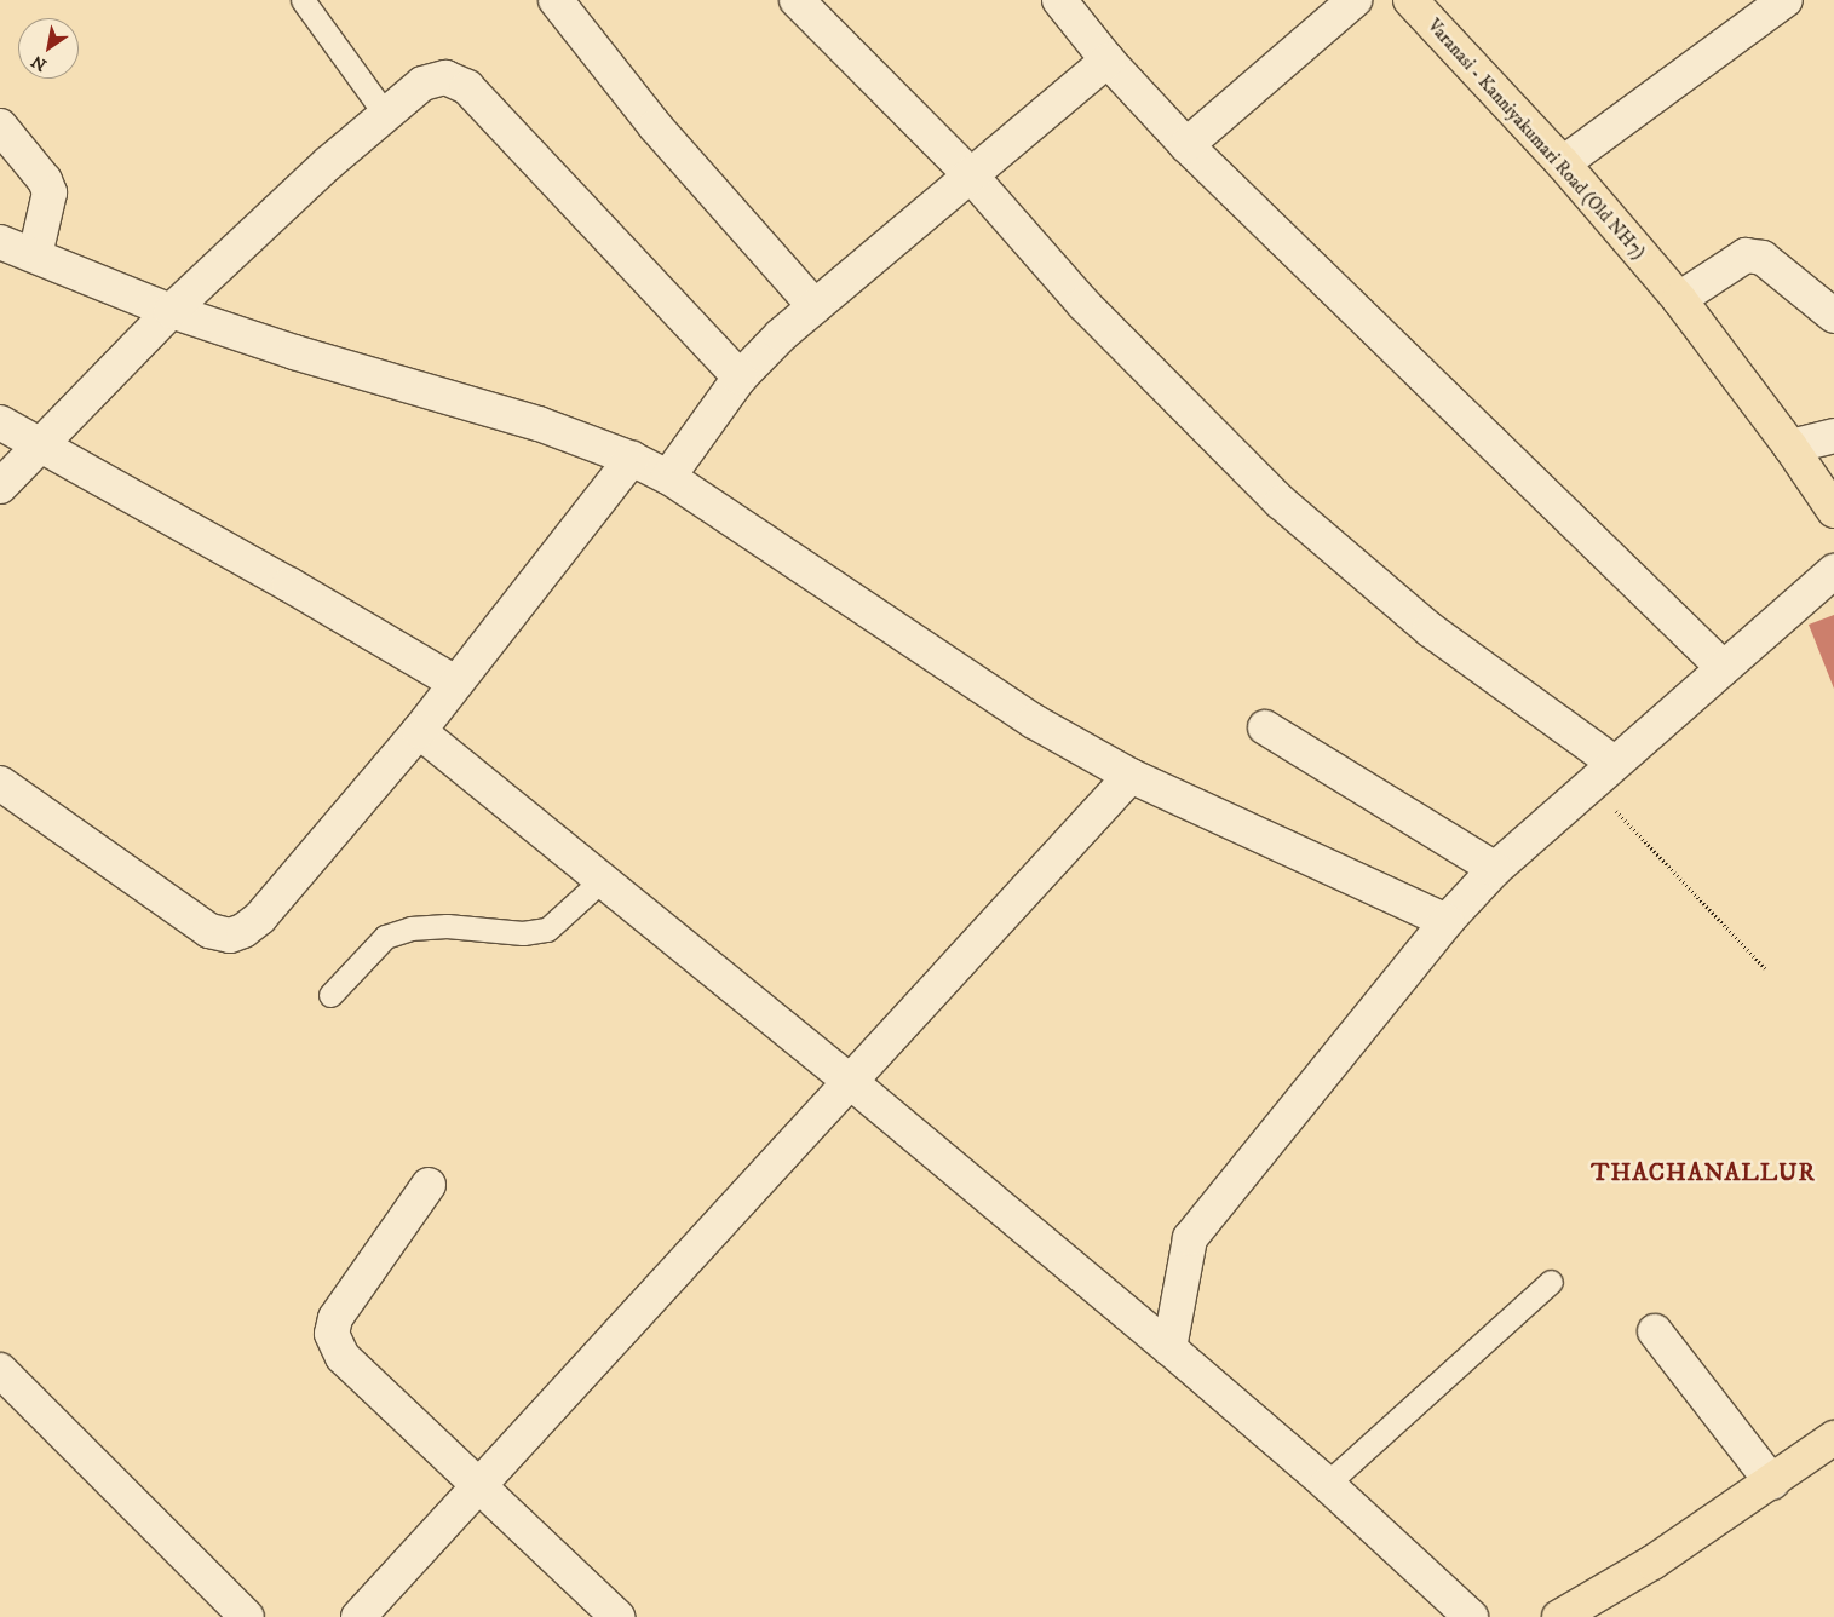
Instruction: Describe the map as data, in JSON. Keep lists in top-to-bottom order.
{
  "streets": {
    "main road": ["Varanasi - Kanniyakumari Road (Old NH7)"]
  },
  "districts": ["THACHANALLUR"],
  "north": "bottom left"
}
